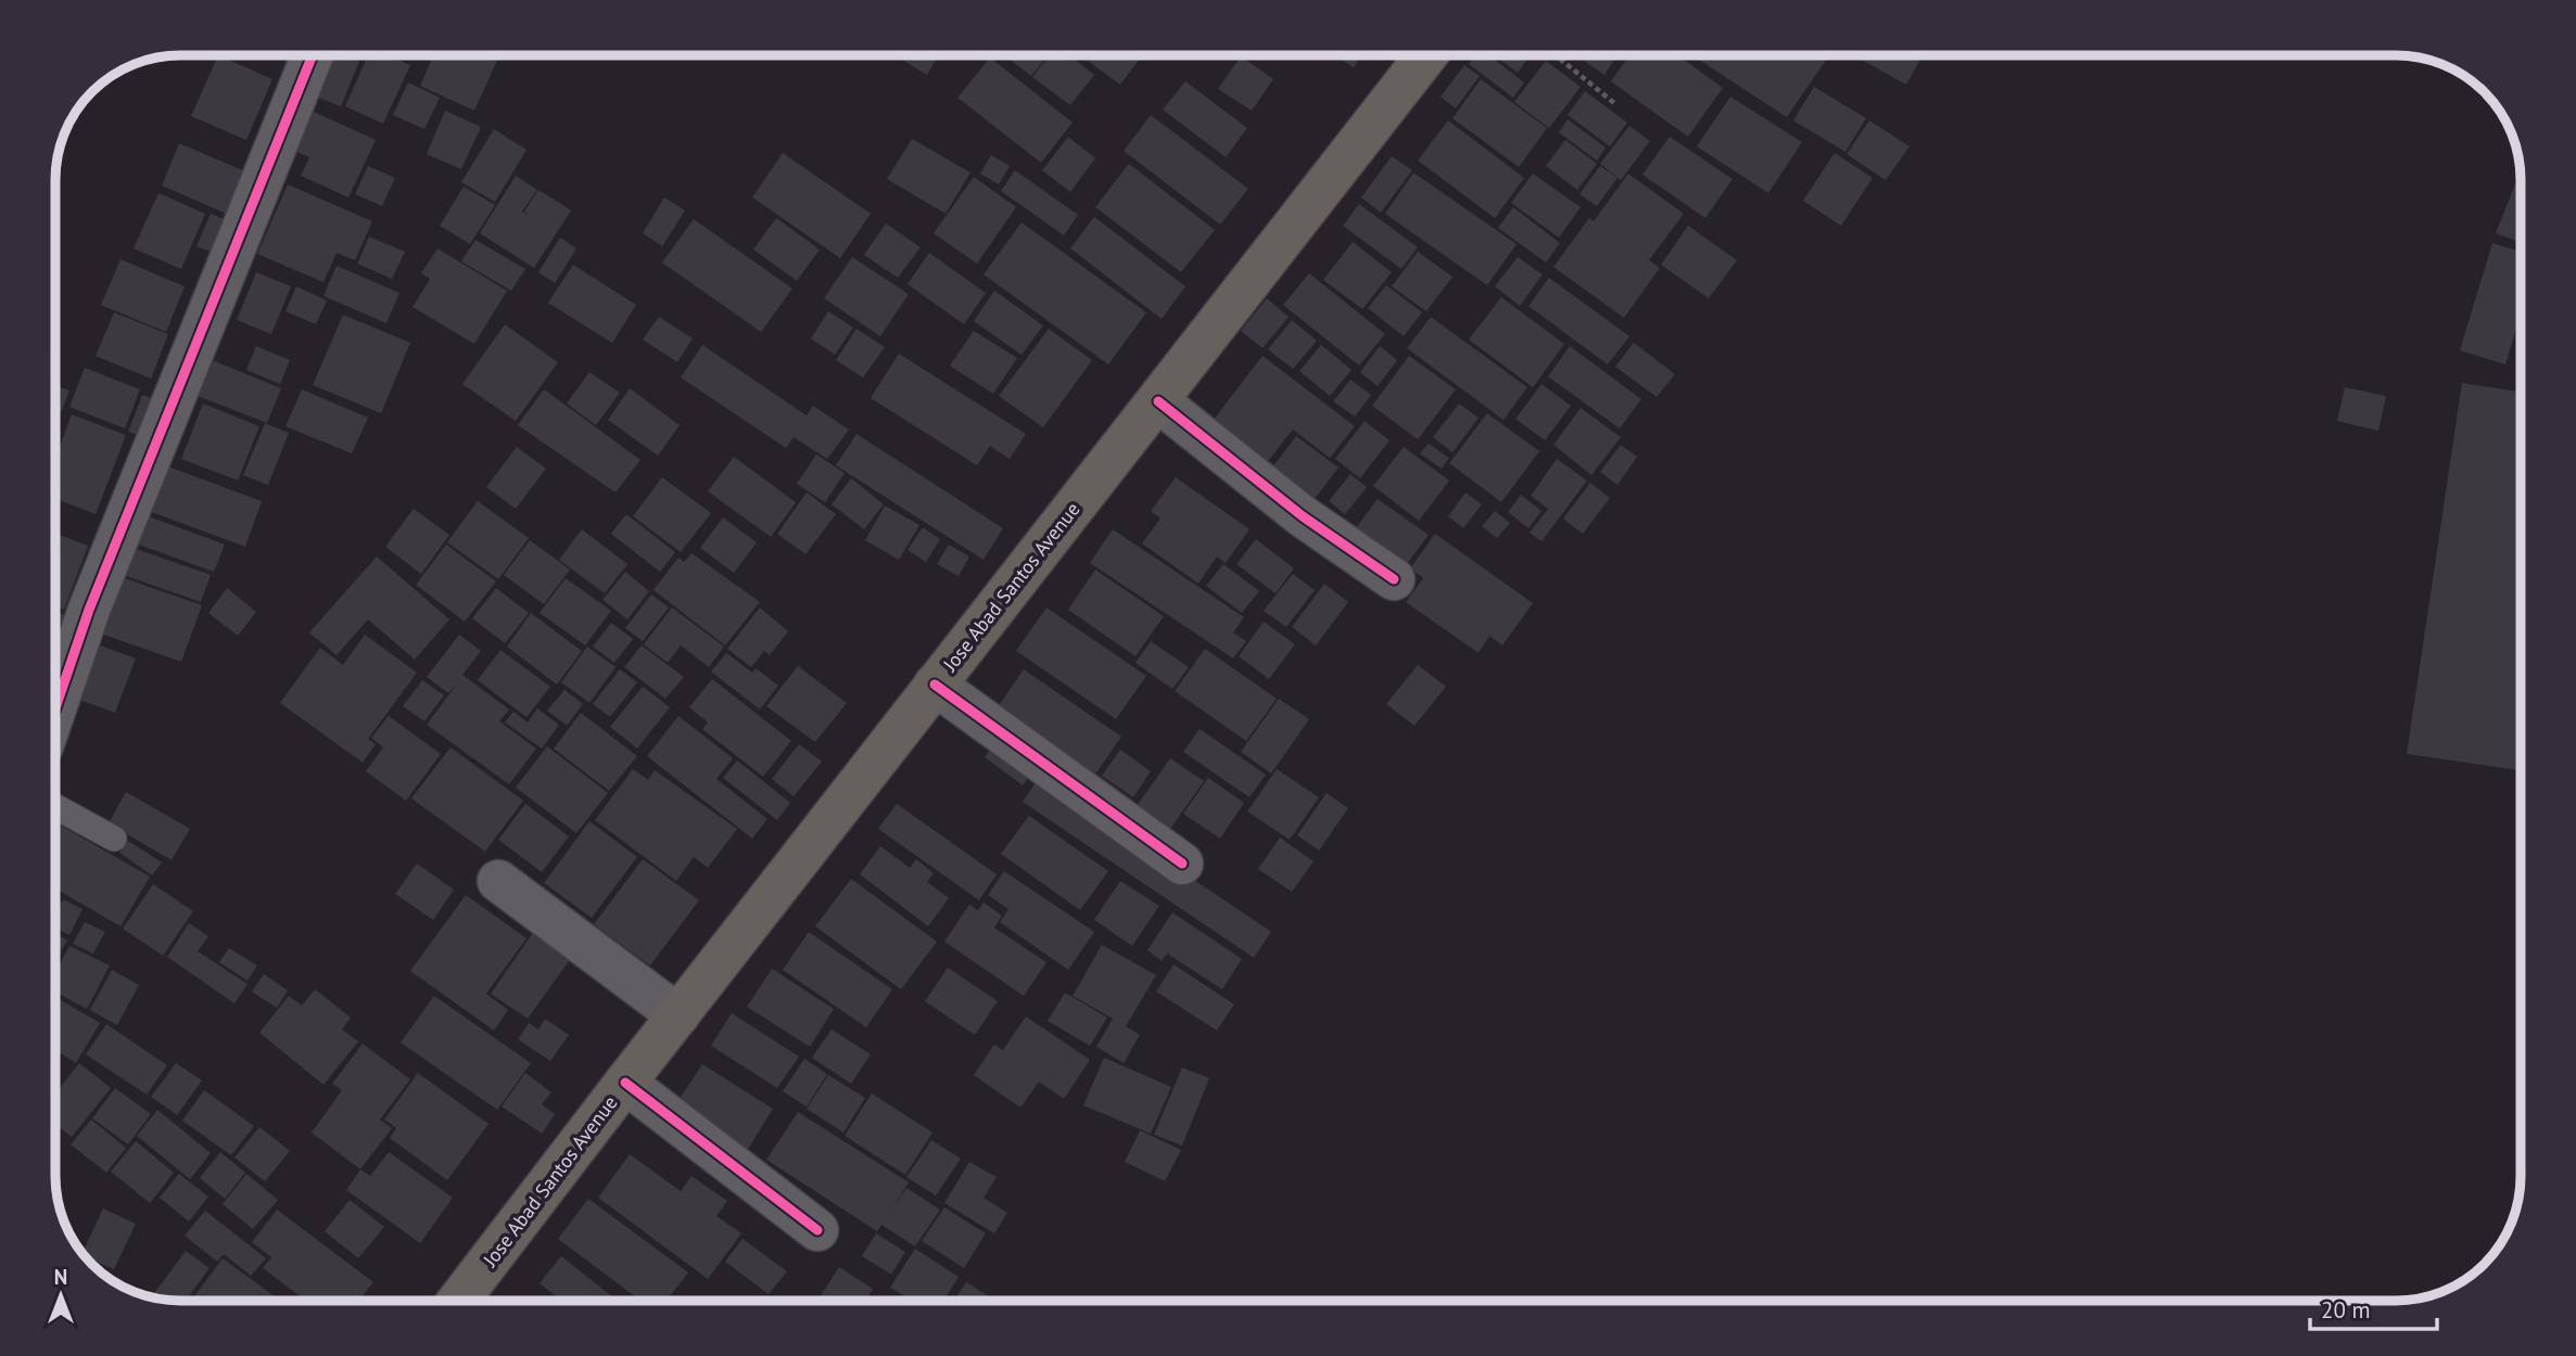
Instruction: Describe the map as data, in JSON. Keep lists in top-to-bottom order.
{
  "streets": {
    "highway": ["Jose Abad Santos Avenue"]
  },
  "scale_bar": "20 m",
  "north": "top"
}
